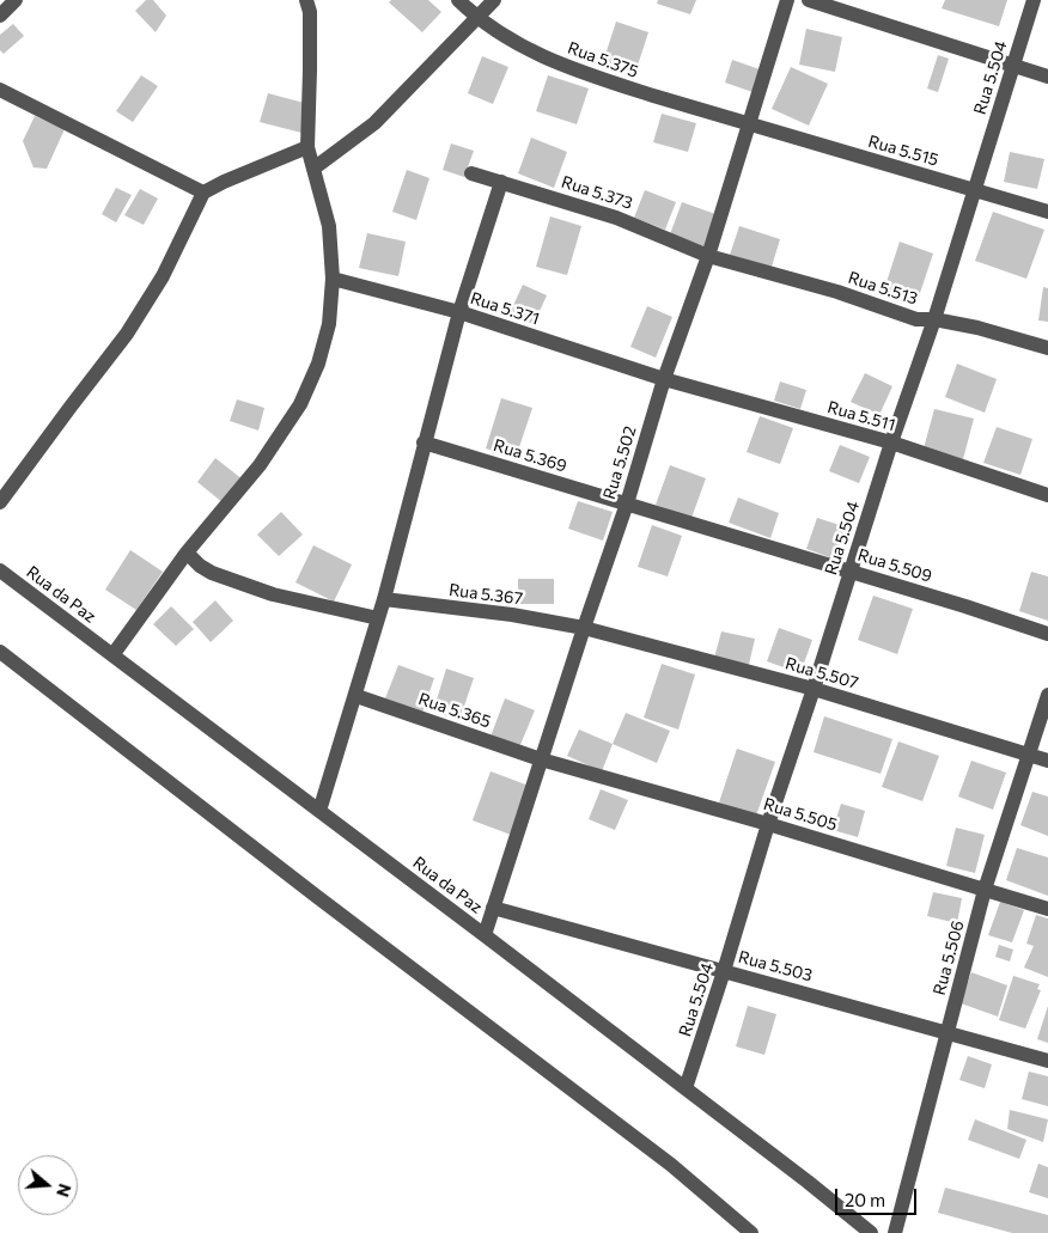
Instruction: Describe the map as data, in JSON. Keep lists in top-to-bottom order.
{
  "streets": {
    "street": [
      "Rua 5.375",
      "Rua 5.504",
      "Rua 5.515",
      "Rua 5.373",
      "Rua 5.513",
      "Rua 5.371",
      "Rua 5.511",
      "Rua 5.369",
      "Rua 5.502",
      "Rua 5.509",
      "Rua da Paz",
      "Rua 5.367",
      "Rua 5.507",
      "Rua 5.365",
      "Rua 5.505",
      "Rua 5.506",
      "Rua 5.503"
    ]
  },
  "crossings": [
    ["Rua 5.375", "Rua 5.515"],
    ["Rua 5.375", "Rua 5.502"],
    ["Rua 5.504", "Rua 5.515"],
    ["Rua 5.504", "Rua 5.513"],
    ["Rua 5.504", "Rua 5.511"],
    ["Rua 5.504", "Rua 5.509"],
    ["Rua 5.504", "Rua da Paz"],
    ["Rua 5.504", "Rua 5.507"],
    ["Rua 5.504", "Rua 5.505"],
    ["Rua 5.504", "Rua 5.503"],
    ["Rua 5.515", "Rua 5.502"],
    ["Rua 5.373", "Rua 5.513"],
    ["Rua 5.373", "Rua 5.502"],
    ["Rua 5.513", "Rua 5.502"],
    ["Rua 5.371", "Rua 5.511"],
    ["Rua 5.371", "Rua 5.502"],
    ["Rua 5.511", "Rua 5.502"],
    ["Rua 5.369", "Rua 5.502"],
    ["Rua 5.369", "Rua 5.509"],
    ["Rua 5.502", "Rua 5.509"],
    ["Rua 5.502", "Rua da Paz"],
    ["Rua 5.502", "Rua 5.367"],
    ["Rua 5.502", "Rua 5.507"],
    ["Rua 5.502", "Rua 5.365"],
    ["Rua 5.502", "Rua 5.505"],
    ["Rua 5.502", "Rua 5.503"],
    ["Rua 5.367", "Rua 5.507"],
    ["Rua 5.507", "Rua 5.506"],
    ["Rua 5.365", "Rua 5.505"],
    ["Rua 5.505", "Rua 5.506"],
    ["Rua 5.506", "Rua 5.503"]
  ],
  "scale_bar": "20 m",
  "north": "right"
}
